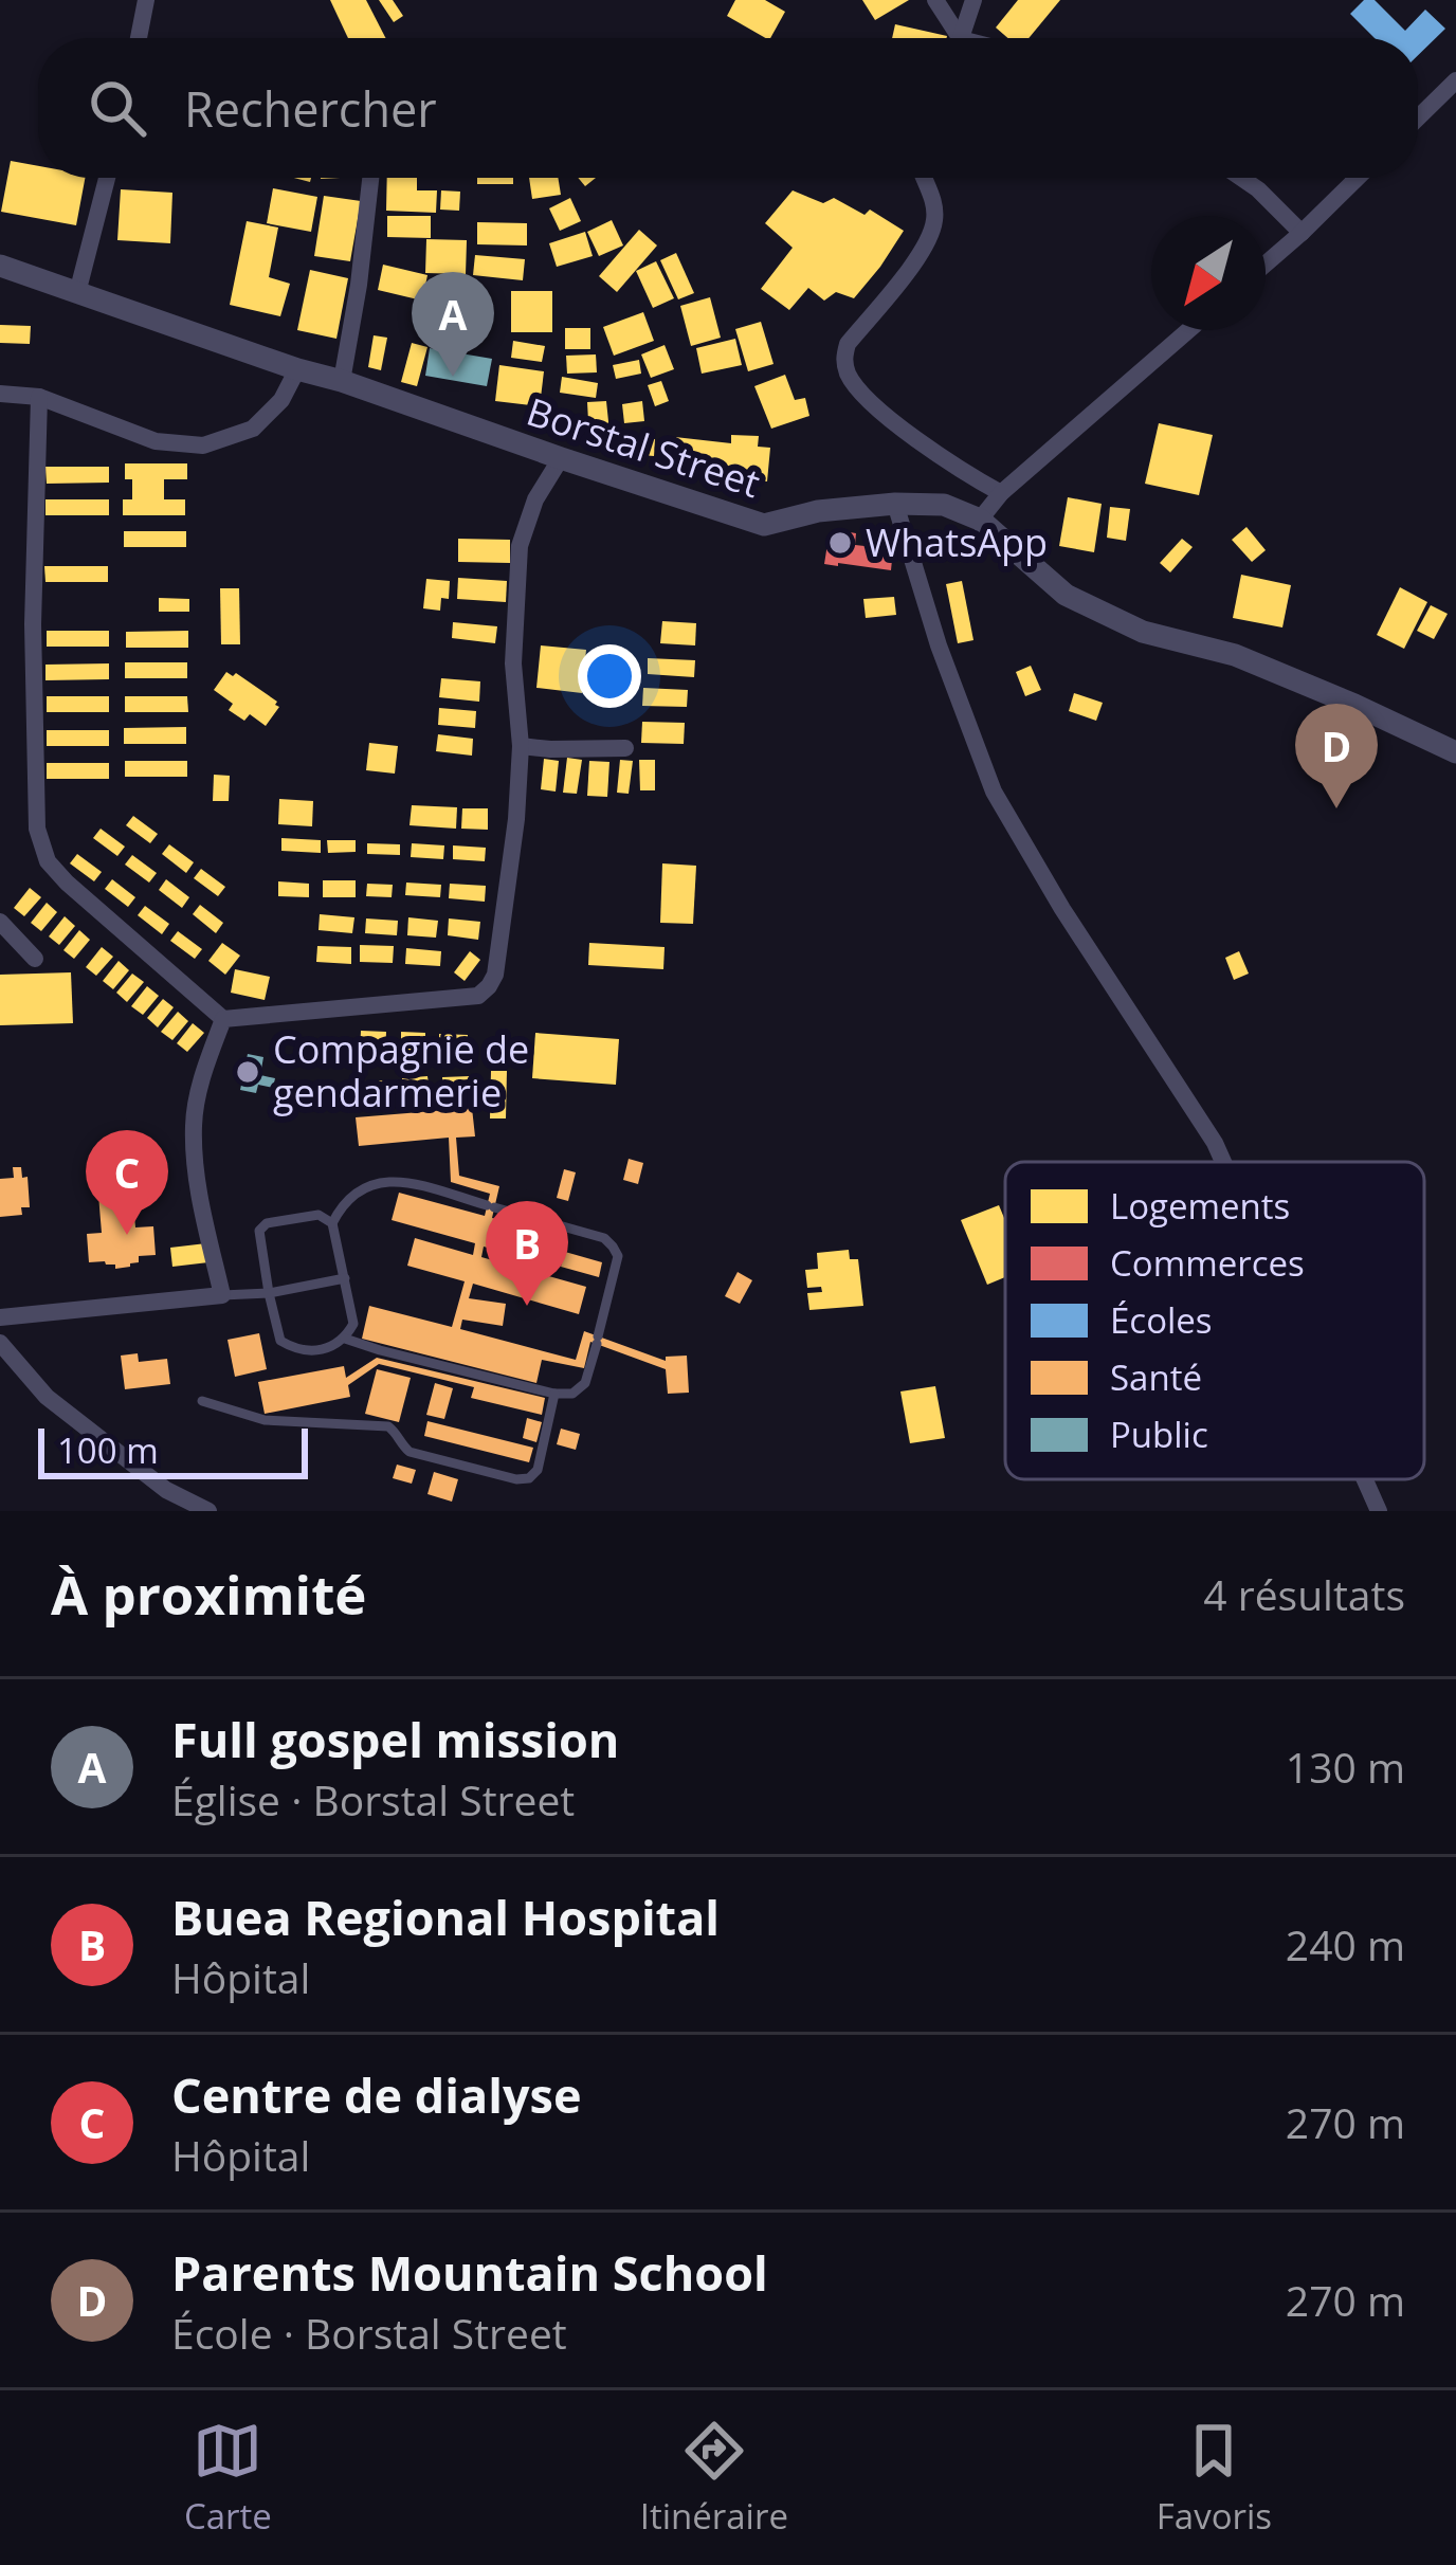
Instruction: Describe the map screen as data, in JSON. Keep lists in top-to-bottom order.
{
  "streets": {
    "street": ["Borstal Street"]
  },
  "places": ["WhatsApp", "Compagnie de gendarmerie"],
  "legend": [
    "Logements",
    "Commerces",
    "Écoles",
    "Santé",
    "Public"
  ],
  "scale_bar": "100 m",
  "north": "bottom left",
  "page": {
    "search": "Rechercher",
    "pins": [
      "A",
      "D",
      "C",
      "B"
    ],
    "scale": "100 m",
    "heading": ["À proximité", "4 résultats"],
    "list": [
      {
        "mark": "A",
        "name": "Full gospel mission",
        "note": "Église · Borstal Street",
        "value": "130 m"
      },
      {
        "mark": "B",
        "name": "Buea Regional Hospital",
        "note": "Hôpital",
        "value": "240 m"
      },
      {
        "mark": "C",
        "name": "Centre de dialyse",
        "note": "Hôpital",
        "value": "270 m"
      },
      {
        "mark": "D",
        "name": "Parents Mountain School",
        "note": "École · Borstal Street",
        "value": "270 m"
      }
    ],
    "nav": ["Carte", "Itinéraire", "Favoris"]
  }
}
